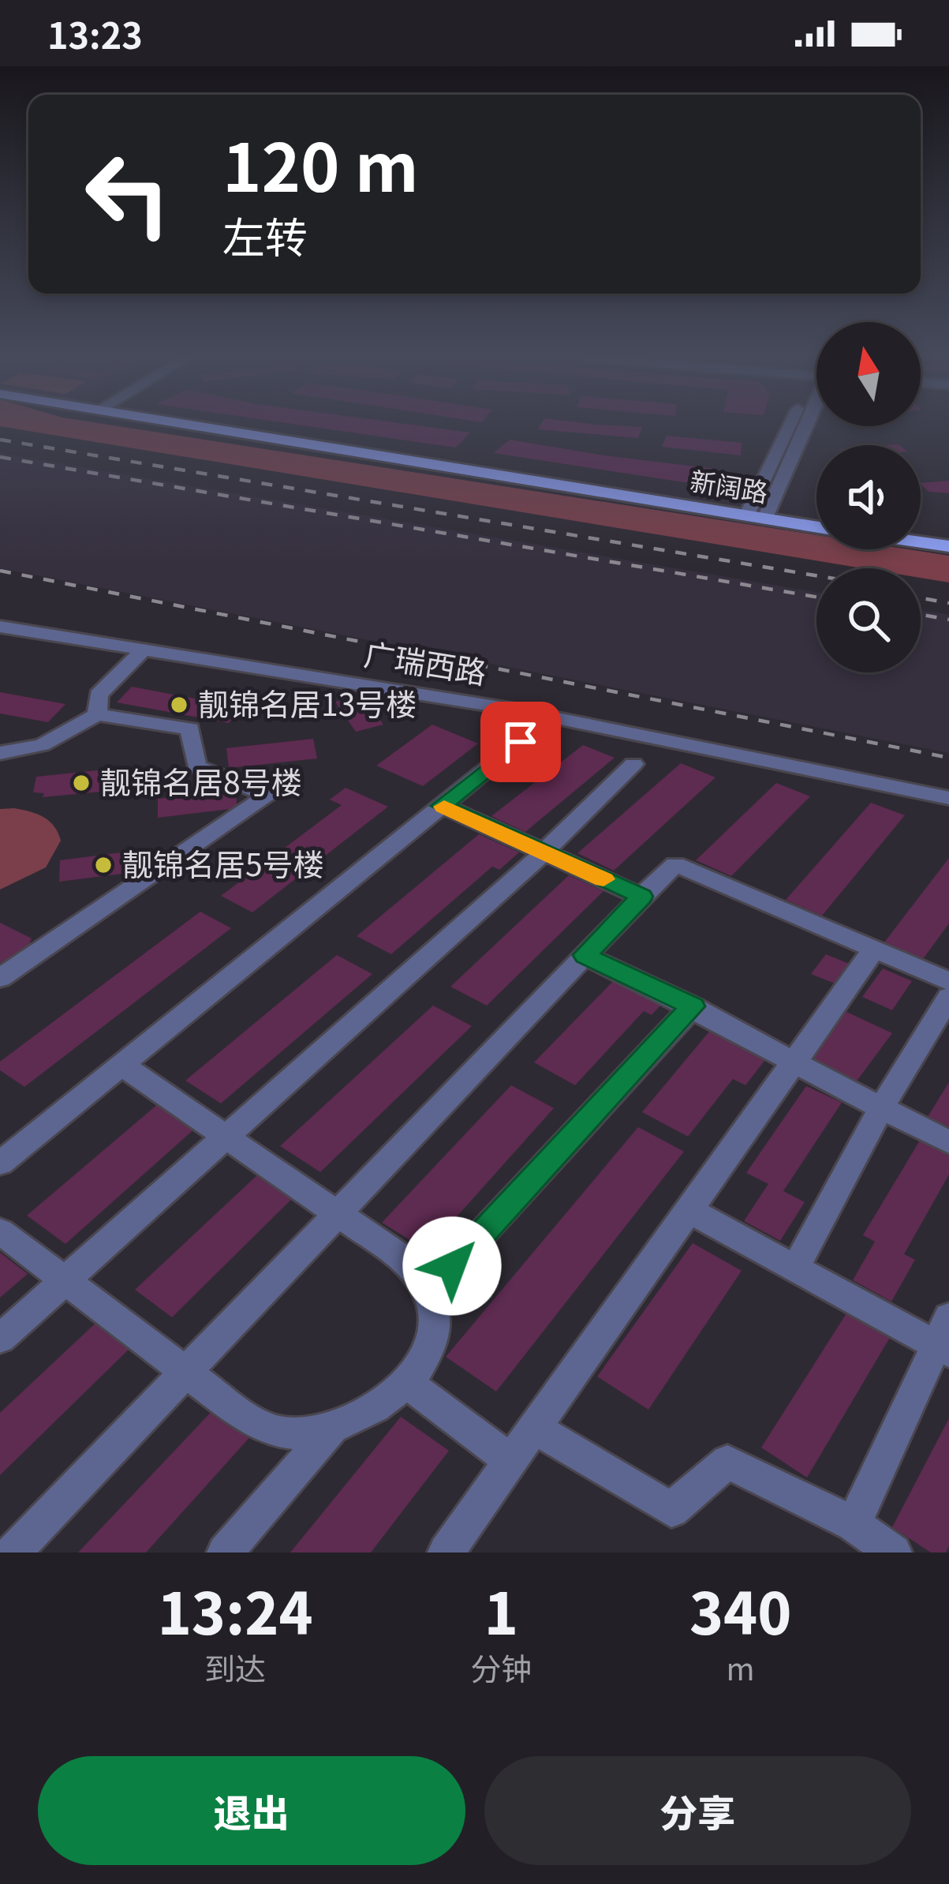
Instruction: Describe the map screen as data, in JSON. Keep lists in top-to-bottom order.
{
  "streets": {
    "main road": ["新阔路"],
    "street": ["广瑞西路"]
  },
  "places": ["靓锦名居13号楼", "靓锦名居8号楼", "靓锦名居5号楼"],
  "north": "top",
  "page": {
    "status": "13:23",
    "turn": ["120 m", "左转"],
    "eta": [
      "13:24",
      "到达",
      "1",
      "分钟",
      "340",
      "m"
    ],
    "buttons": ["退出", "分享"]
  }
}
